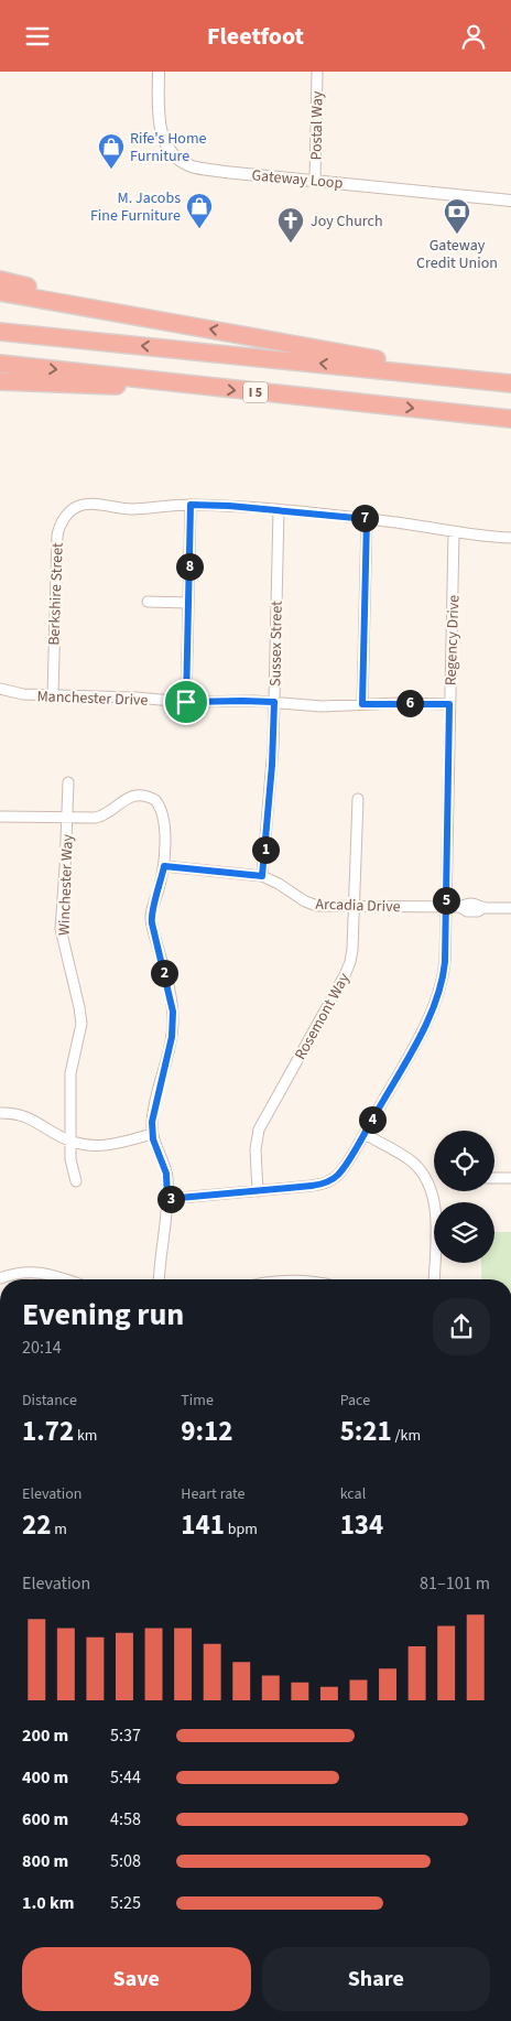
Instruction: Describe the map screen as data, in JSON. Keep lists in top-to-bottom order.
{
  "streets": {
    "highway": ["I 5"],
    "street": [
      "Postal Way",
      "Gateway Loop",
      "Berkshire Street",
      "Regency Drive",
      "Sussex Street",
      "Manchester Drive",
      "Winchester Way",
      "Arcadia Drive",
      "Rosemont Way"
    ]
  },
  "crossings": [
    ["Postal Way", "Gateway Loop"],
    ["Berkshire Street", "Regency Drive"],
    ["Berkshire Street", "Sussex Street"],
    ["Berkshire Street", "Manchester Drive"],
    ["Regency Drive", "Manchester Drive"],
    ["Regency Drive", "Arcadia Drive"],
    ["Regency Drive", "Rosemont Way"],
    ["Sussex Street", "Manchester Drive"],
    ["Sussex Street", "Arcadia Drive"],
    ["Arcadia Drive", "Rosemont Way"]
  ],
  "places": {
    "shop": ["Rife's Home Furniture", "M. Jacobs Fine Furniture"],
    "bank": ["Gateway Credit Union"],
    "church": ["Joy Church"]
  },
  "page": {
    "header": "Fleetfoot",
    "pins": [
      "7",
      "8",
      "6",
      "1",
      "5",
      "2",
      "4",
      "3"
    ],
    "heading": ["Evening run", "20:14"],
    "stats": [
      ["Distance", "1.72 km"],
      ["Time", "9:12"],
      ["Pace", "5:21 /km"],
      ["Elevation", "22 m"],
      ["Heart rate", "141 bpm"],
      ["kcal", "134"]
    ],
    "chart": ["Elevation", "81–101 m"],
    "list": [
      {
        "name": "200 m",
        "note": "5:37"
      },
      {
        "name": "400 m",
        "note": "5:44"
      },
      {
        "name": "600 m",
        "note": "4:58"
      },
      {
        "name": "800 m",
        "note": "5:08"
      },
      {
        "name": "1.0 km",
        "note": "5:25"
      }
    ],
    "buttons": ["Save", "Share"]
  }
}
